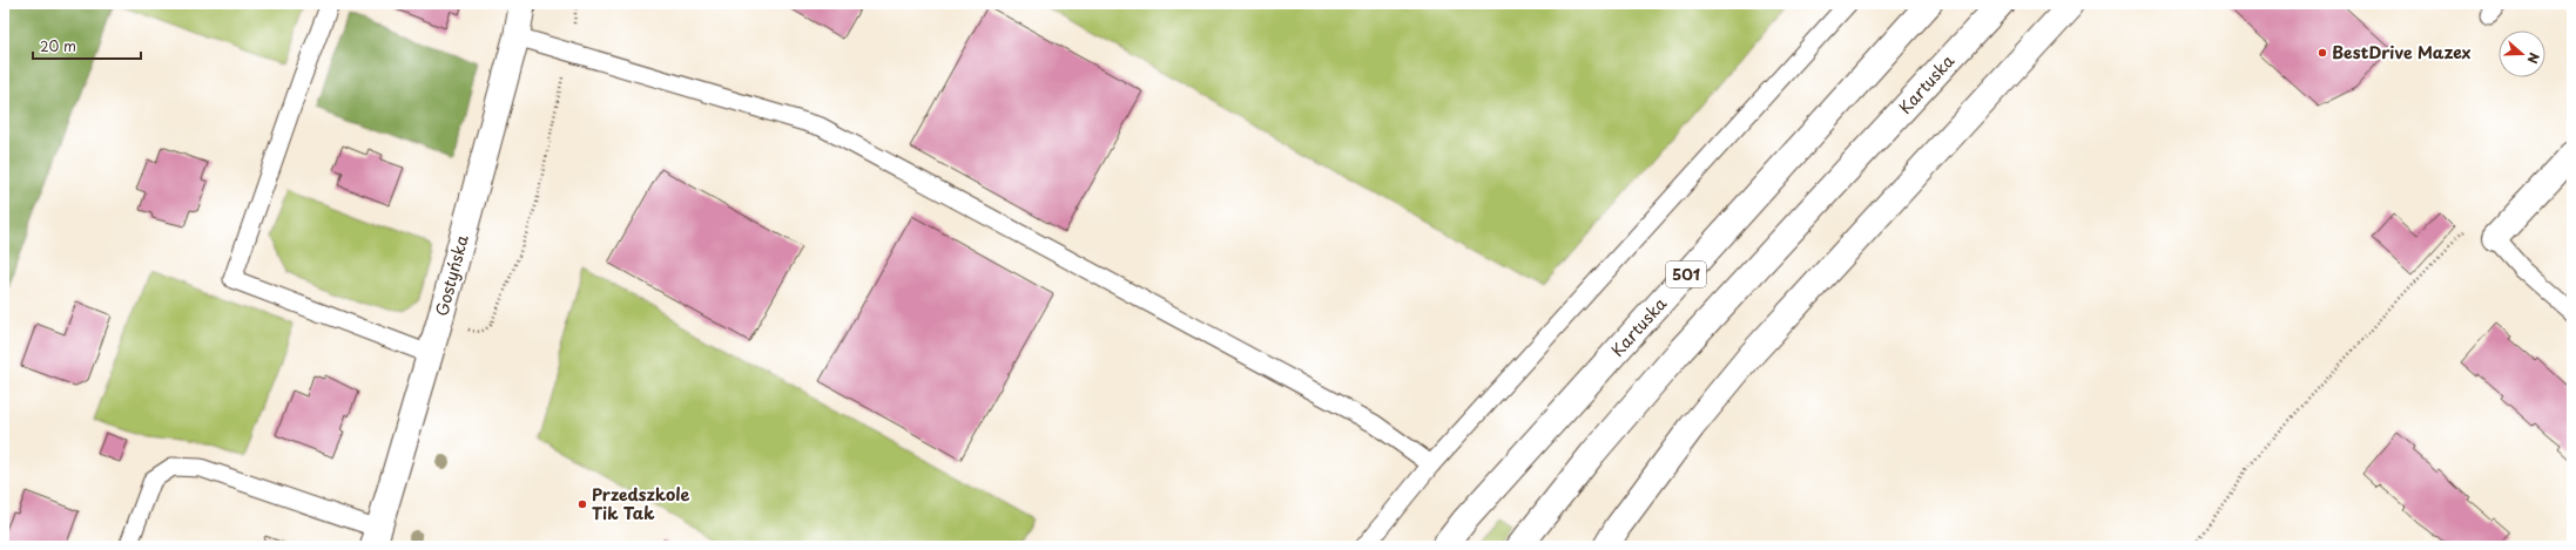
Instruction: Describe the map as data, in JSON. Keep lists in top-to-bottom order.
{
  "streets": {
    "main road": ["Kartuska", "501", "Gostyńska"]
  },
  "places": ["BestDrive Mazex", "Przedszkole Tik Tak"],
  "scale_bar": "20 m",
  "north": "right"
}
